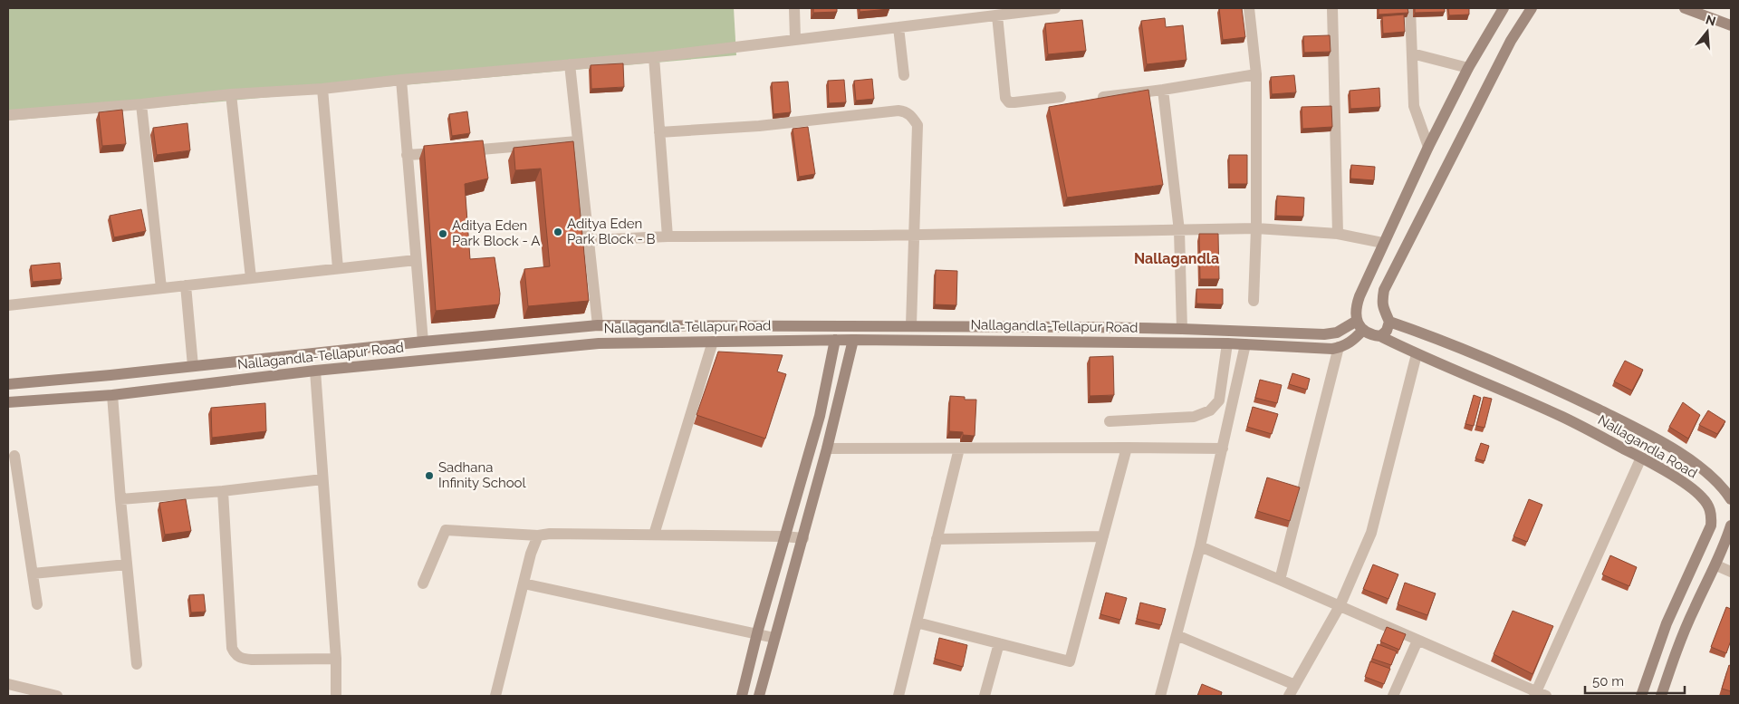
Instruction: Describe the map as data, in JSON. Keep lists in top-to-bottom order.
{
  "streets": {
    "street": ["Nallagandla-Tellapur Road", "Nallagandla Road"]
  },
  "crossings": [
    ["Nallagandla-Tellapur Road", "Nallagandla Road"]
  ],
  "districts": ["Nallagandla"],
  "places": ["Aditya Eden Park Block - B", "Aditya Eden Park Block - A", "Sadhana Infinity School"],
  "scale_bar": "50 m",
  "north": "top"
}
